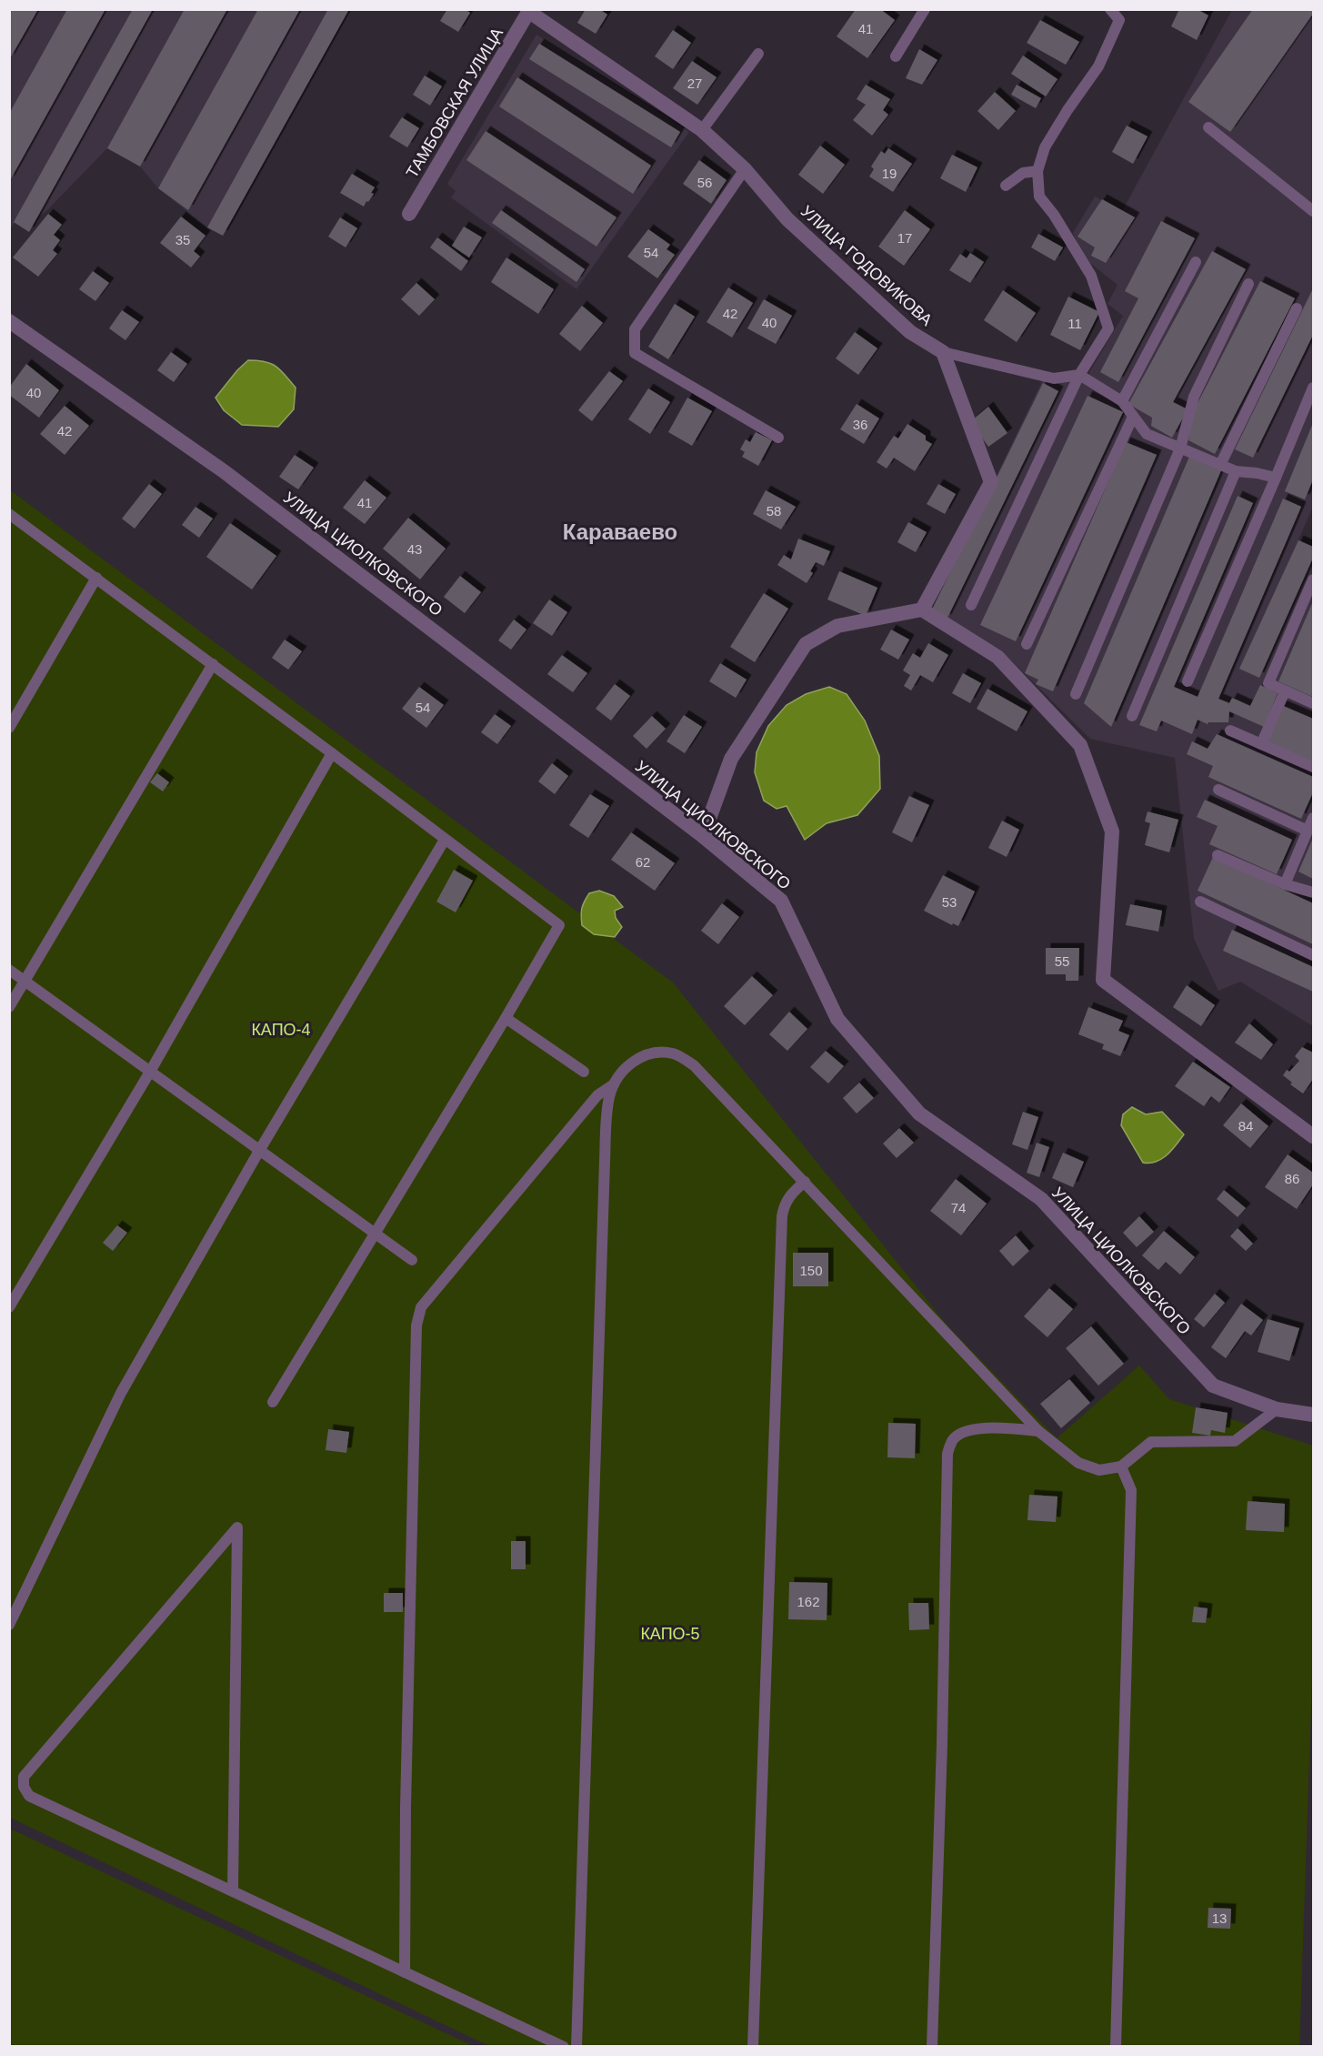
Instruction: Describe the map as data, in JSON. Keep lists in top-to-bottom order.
{
  "streets": {
    "street": ["ТАМБОВСКАЯ УЛИЦА", "УЛИЦА ГОДОВИКОВА", "УЛИЦА ЦИОЛКОВСКОГО"]
  },
  "crossings": [
    ["ТАМБОВСКАЯ УЛИЦА", "УЛИЦА ГОДОВИКОВА"]
  ],
  "districts": ["Караваево"],
  "parks": ["КАПО-4", "КАПО-5"],
  "house_numbers": [
    "41",
    "27",
    "19",
    "56",
    "17",
    "35",
    "54",
    "42",
    "40",
    "11",
    "40",
    "36",
    "42",
    "41",
    "58",
    "43",
    "54",
    "62",
    "53",
    "55",
    "84",
    "86",
    "74",
    "150",
    "162",
    "13"
  ]
}
